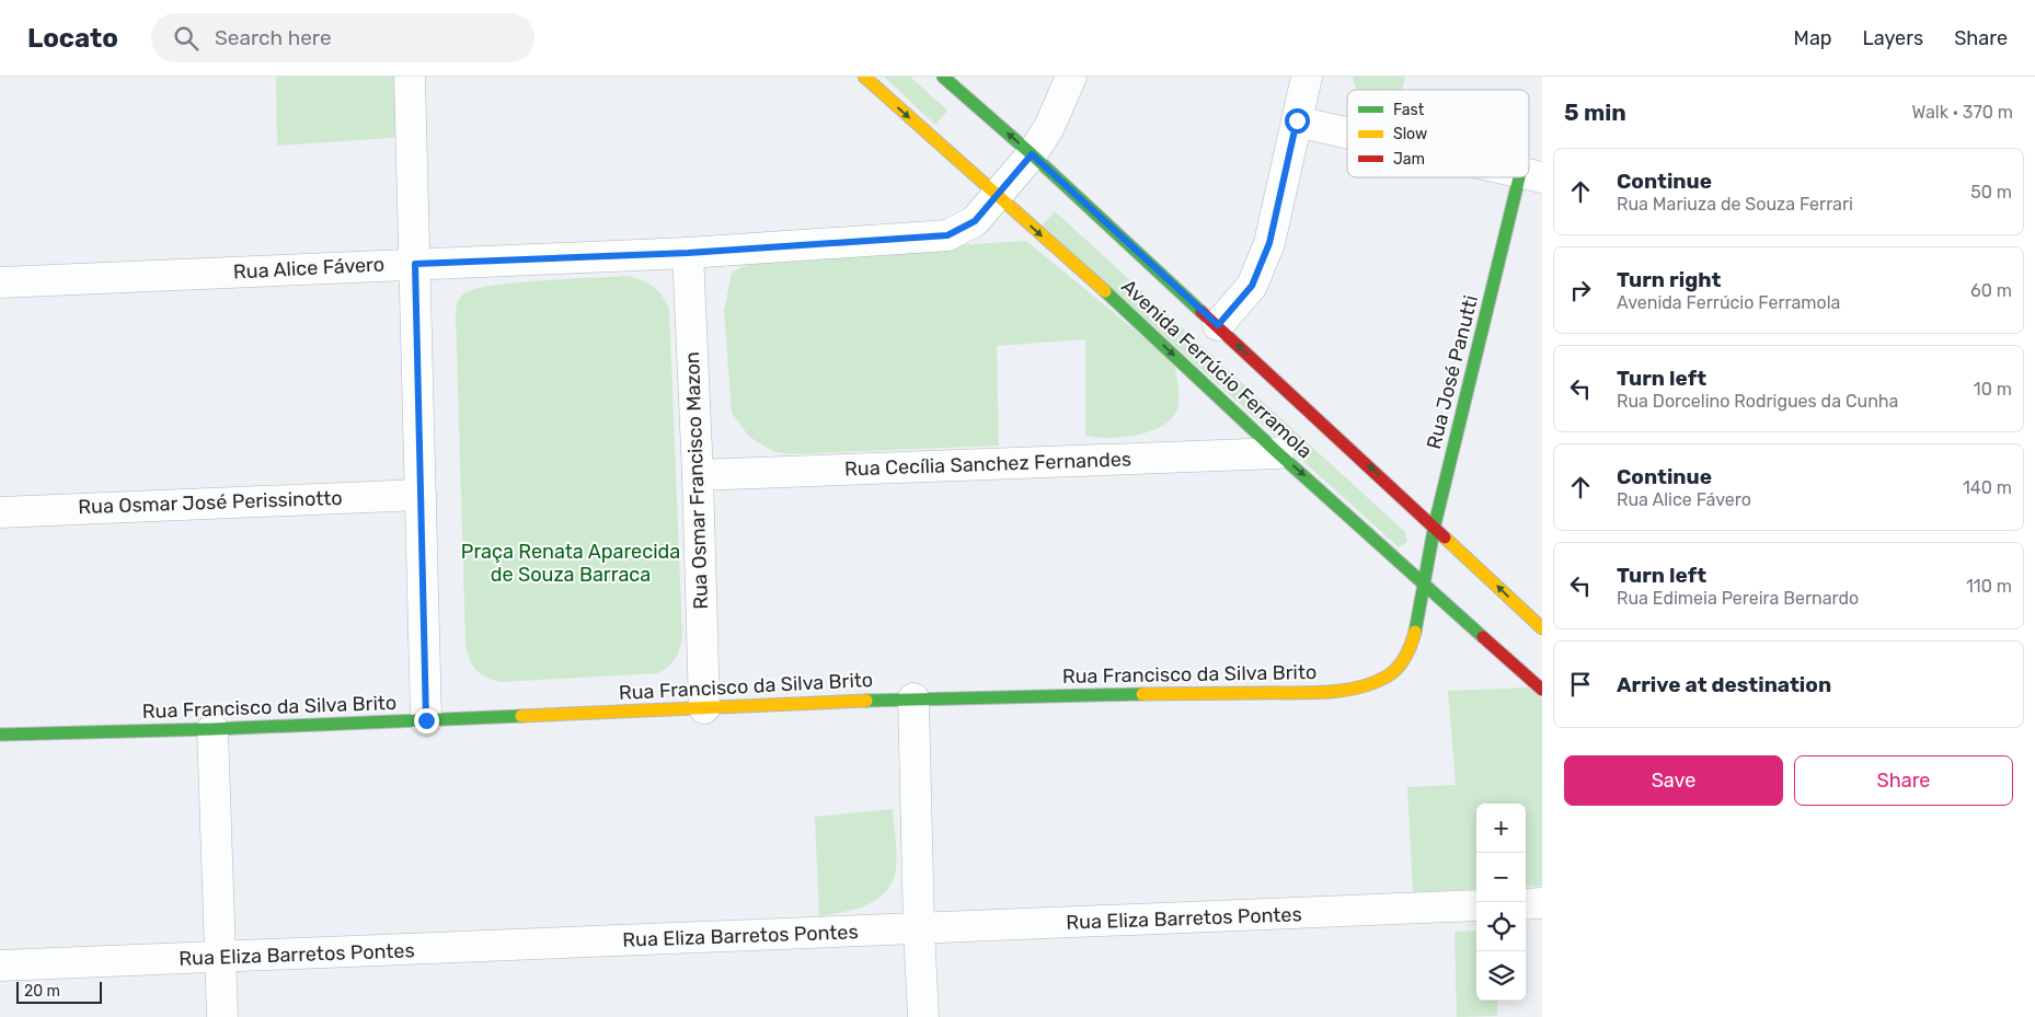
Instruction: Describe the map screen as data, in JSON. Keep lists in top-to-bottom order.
{
  "streets": {
    "street": [
      "Rua Alice Fávero",
      "Avenida Ferrúcio Ferramola",
      "Rua José Panutti",
      "Rua Cecília Sanchez Fernandes",
      "Rua Osmar Francisco Mazon",
      "Rua Osmar José Perissinotto",
      "Rua Francisco da Silva Brito",
      "Rua Eliza Barretos Pontes"
    ]
  },
  "crossings": [
    ["Rua Alice Fávero", "Avenida Ferrúcio Ferramola"],
    ["Rua Alice Fávero", "Rua Osmar Francisco Mazon"],
    ["Avenida Ferrúcio Ferramola", "Rua José Panutti"],
    ["Avenida Ferrúcio Ferramola", "Rua Cecília Sanchez Fernandes"],
    ["Avenida Ferrúcio Ferramola", "Rua Francisco da Silva Brito"],
    ["Rua José Panutti", "Rua Francisco da Silva Brito"],
    ["Rua Cecília Sanchez Fernandes", "Rua Osmar Francisco Mazon"],
    ["Rua Osmar Francisco Mazon", "Rua Francisco da Silva Brito"]
  ],
  "parks": ["Praça Renata Aparecida de Souza Barraca"],
  "legend": ["Fast", "Slow", "Jam"],
  "scale_bar": "20 m",
  "page": {
    "header": "Locato",
    "search": "Search here",
    "nav": ["Map", "Layers", "Share"],
    "heading": ["5 min", "Walk · 370 m"],
    "list": [
      ["Continue", "Rua Mariuza de Souza Ferrari", "50 m"],
      ["Turn right", "Avenida Ferrúcio Ferramola", "60 m"],
      ["Turn left", "Rua Dorcelino Rodrigues da Cunha", "10 m"],
      ["Continue", "Rua Alice Fávero", "140 m"],
      ["Turn left", "Rua Edimeia Pereira Bernardo", "110 m"],
      "Arrive at destination"
    ],
    "buttons": ["Save", "Share"],
    "map_buttons": ["+", "−"],
    "scale": "20 m"
  }
}
